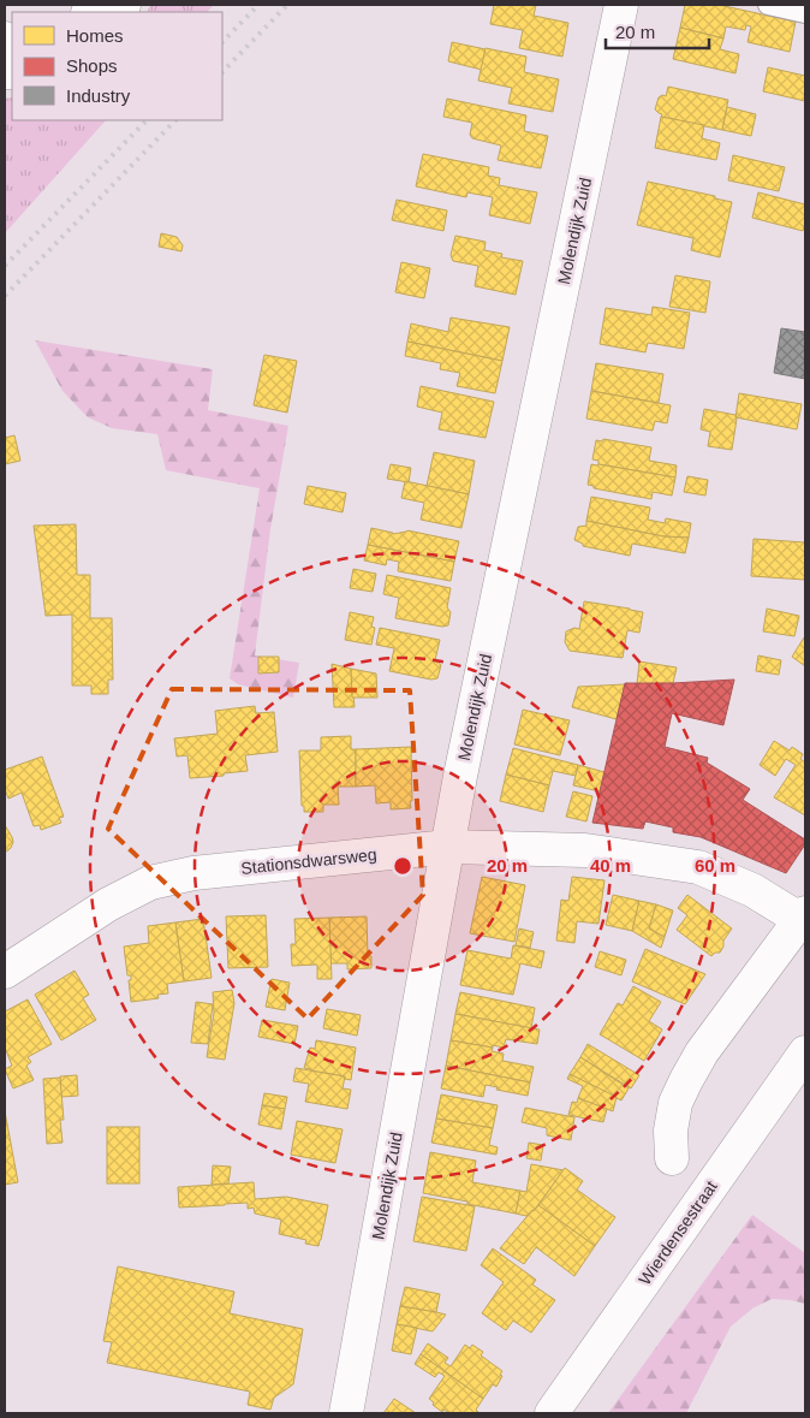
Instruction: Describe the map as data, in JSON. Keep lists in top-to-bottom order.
{
  "streets": {
    "street": ["Molendijk Zuid", "Stationsdwarsweg", "Wierdensestraat"]
  },
  "crossings": [
    ["Molendijk Zuid", "Stationsdwarsweg"]
  ],
  "legend": ["Homes", "Shops", "Industry"],
  "scale_bar": "20 m",
  "rings": ["20 m", "40 m", "60 m"]
}
